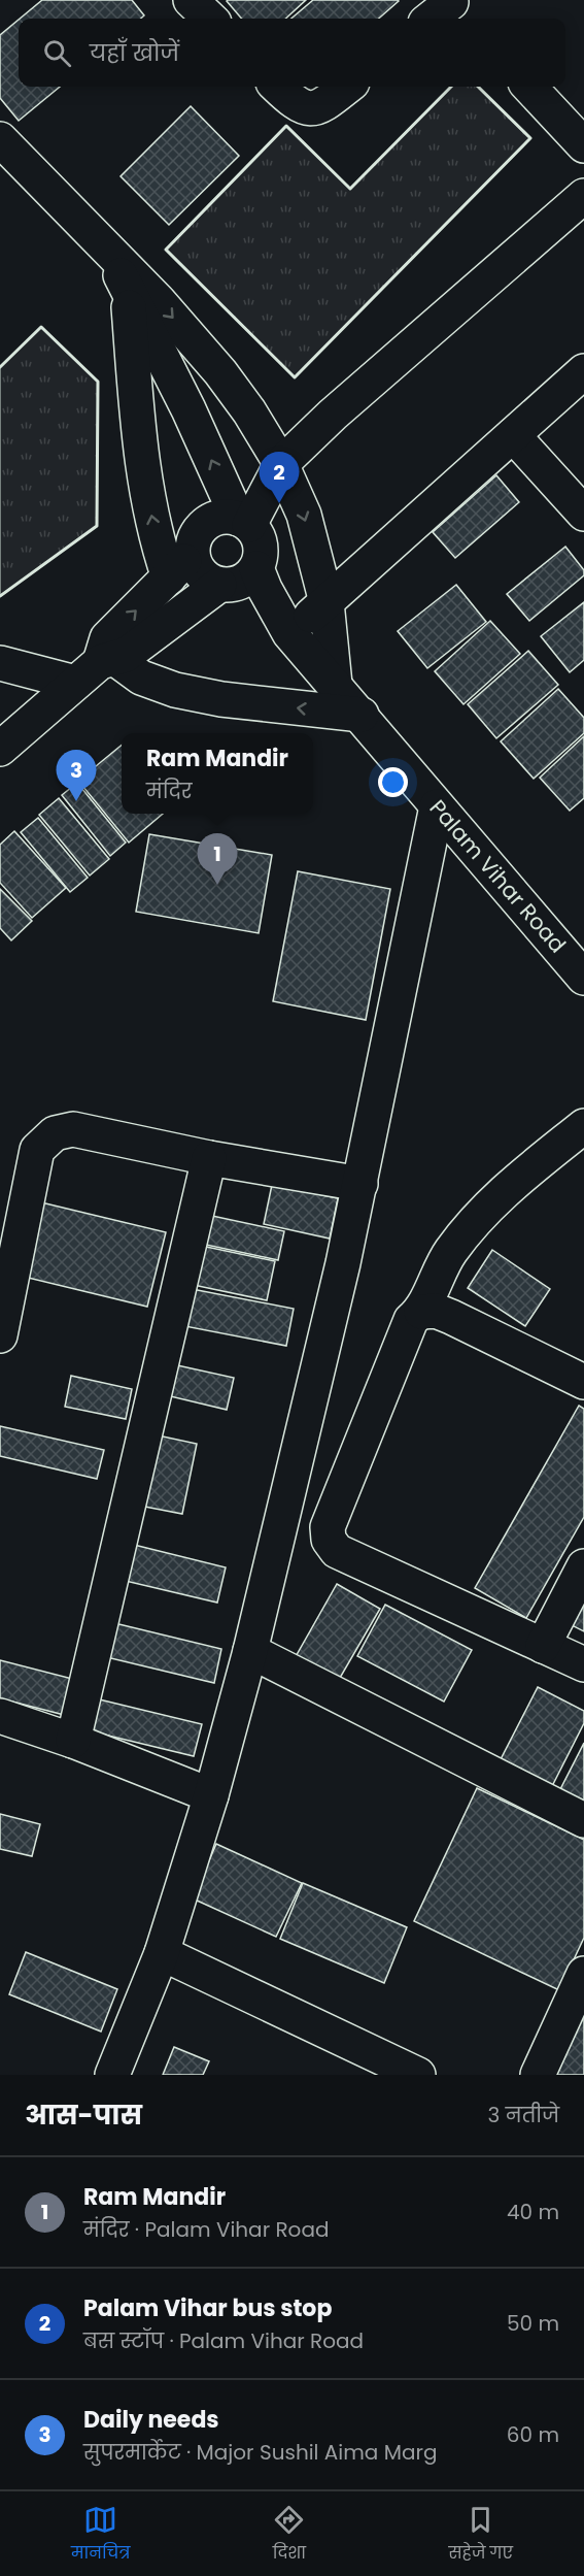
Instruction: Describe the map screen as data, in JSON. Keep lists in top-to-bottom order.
{
  "streets": {
    "street": ["Palam Vihar Road"]
  },
  "page": {
    "search": "यहाँ खोजें",
    "pins": ["2", "3", "1"],
    "popup": ["Ram Mandir", "मंदिर"],
    "heading": ["आस-पास", "3 नतीजे"],
    "list": [
      {
        "mark": "1",
        "name": "Ram Mandir",
        "note": "मंदिर · Palam Vihar Road",
        "value": "40 m"
      },
      {
        "mark": "2",
        "name": "Palam Vihar bus stop",
        "note": "बस स्टॉप · Palam Vihar Road",
        "value": "50 m"
      },
      {
        "mark": "3",
        "name": "Daily needs",
        "note": "सुपरमार्केट · Major Sushil Aima Marg",
        "value": "60 m"
      }
    ],
    "nav": ["मानचित्र", "दिशा", "सहेजे गए"]
  }
}
